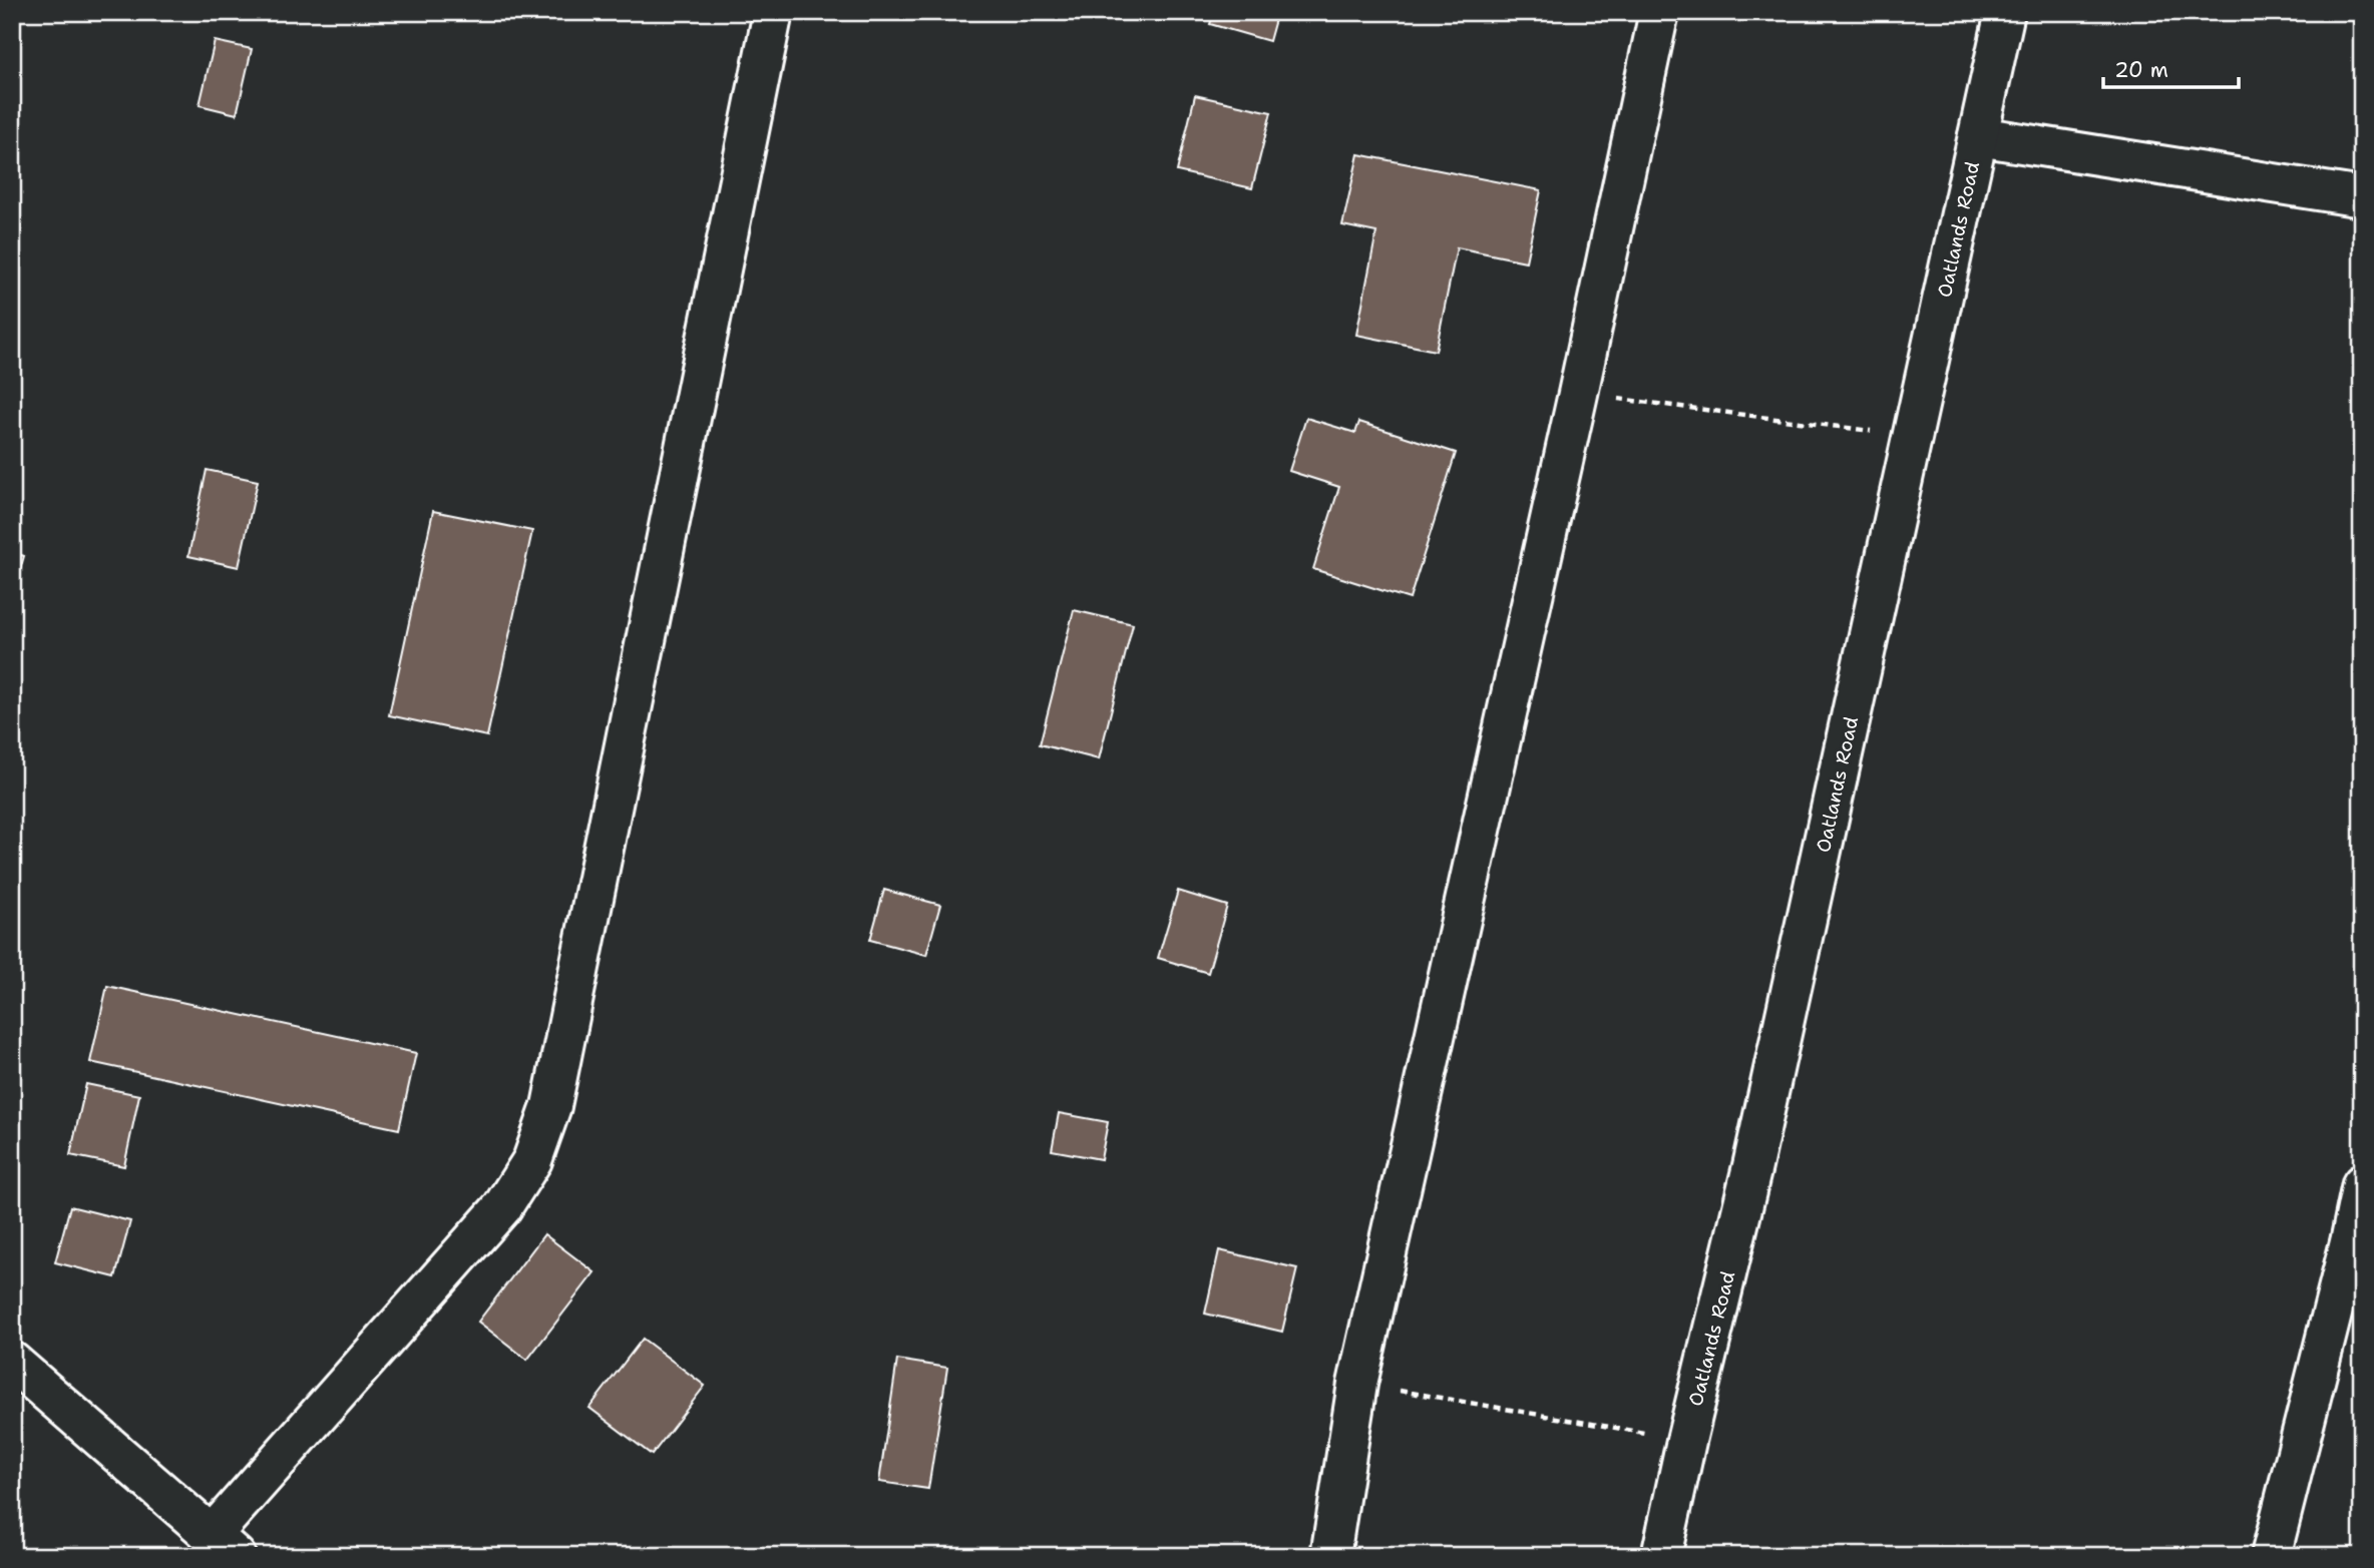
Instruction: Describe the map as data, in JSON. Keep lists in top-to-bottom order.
{
  "streets": {
    "street": ["Oatlands Road"]
  },
  "scale_bar": "20 m"
}
